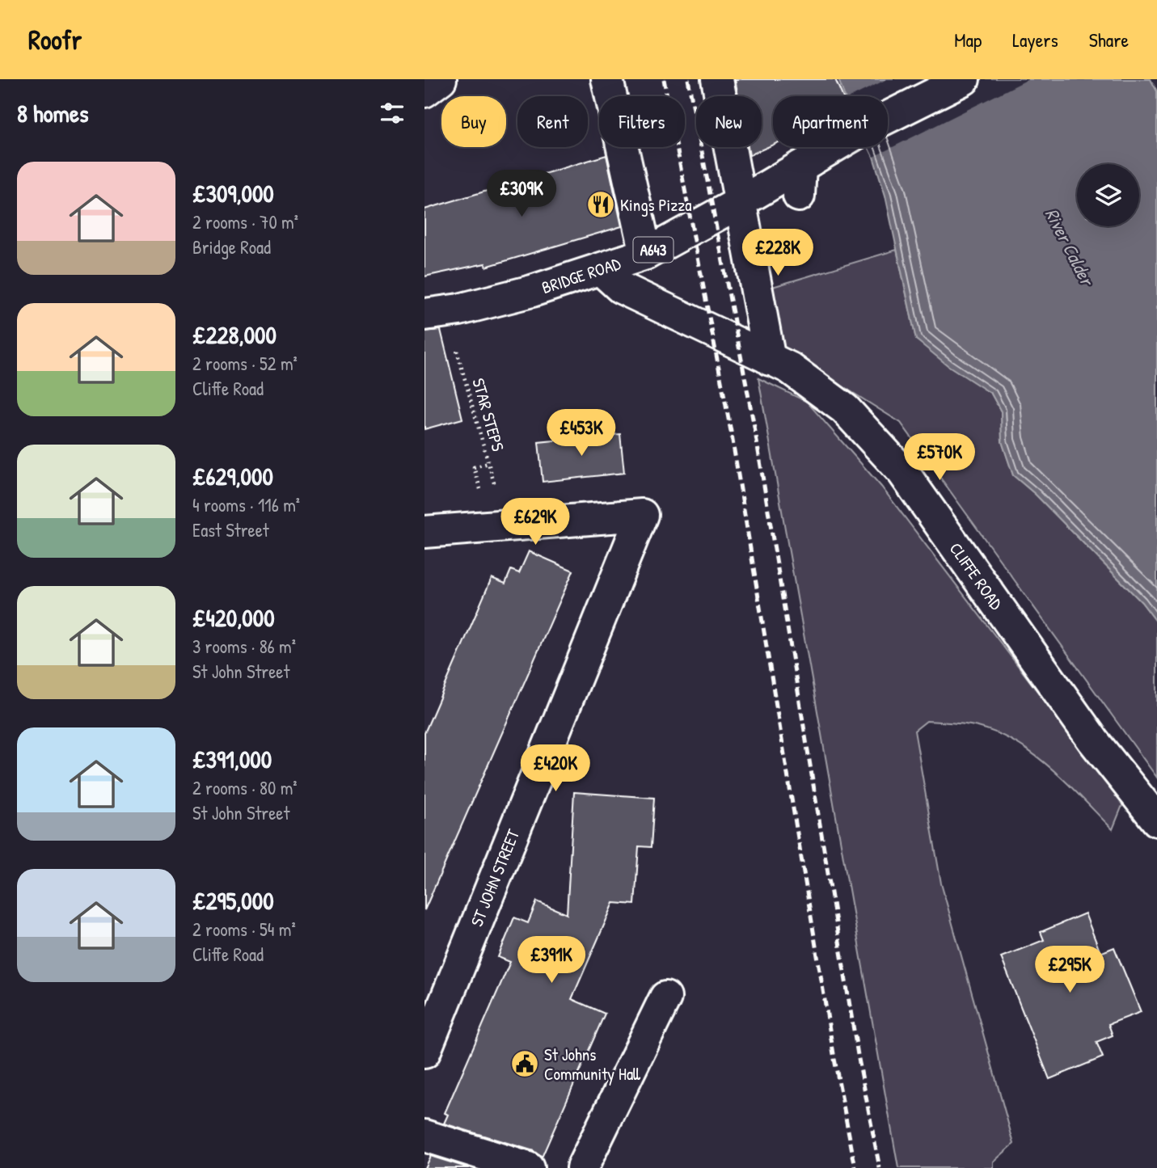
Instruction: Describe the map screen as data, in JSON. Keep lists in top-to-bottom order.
{
  "streets": {
    "street": [
      "A643",
      "BRIDGE ROAD",
      "CLIFFE ROAD",
      "ST JOHN STREET"
    ],
    "path": ["STAR STEPS"]
  },
  "crossings": [
    ["BRIDGE ROAD", "STAR STEPS"],
    ["BRIDGE ROAD", "CLIFFE ROAD"],
    ["STAR STEPS", "ST JOHN STREET"]
  ],
  "water": ["River Calder"],
  "places": {
    "restaurant": ["Kings Pizza"],
    "public building": ["St Johns Community Hall"]
  },
  "page": {
    "header": "Roofr",
    "nav": ["Map", "Layers", "Share"],
    "heading": "8 homes",
    "chip": [
      "Buy",
      "Rent",
      "Filters",
      "New",
      "Apartment"
    ],
    "list": [
      {
        "name": "£309,000",
        "note": "2 rooms · 70 m² · Bridge Road"
      },
      {
        "name": "£228,000",
        "note": "2 rooms · 52 m² · Cliffe Road"
      },
      {
        "name": "£629,000",
        "note": "4 rooms · 116 m² · East Street"
      },
      {
        "name": "£420,000",
        "note": "3 rooms · 86 m² · St John Street"
      },
      {
        "name": "£391,000",
        "note": "2 rooms · 80 m² · St John Street"
      },
      {
        "name": "£295,000",
        "note": "2 rooms · 54 m² · Cliffe Road"
      }
    ],
    "price": [
      "£309K",
      "£228K",
      "£453K",
      "£570K",
      "£629K",
      "£420K",
      "£391K",
      "£295K"
    ]
  }
}
